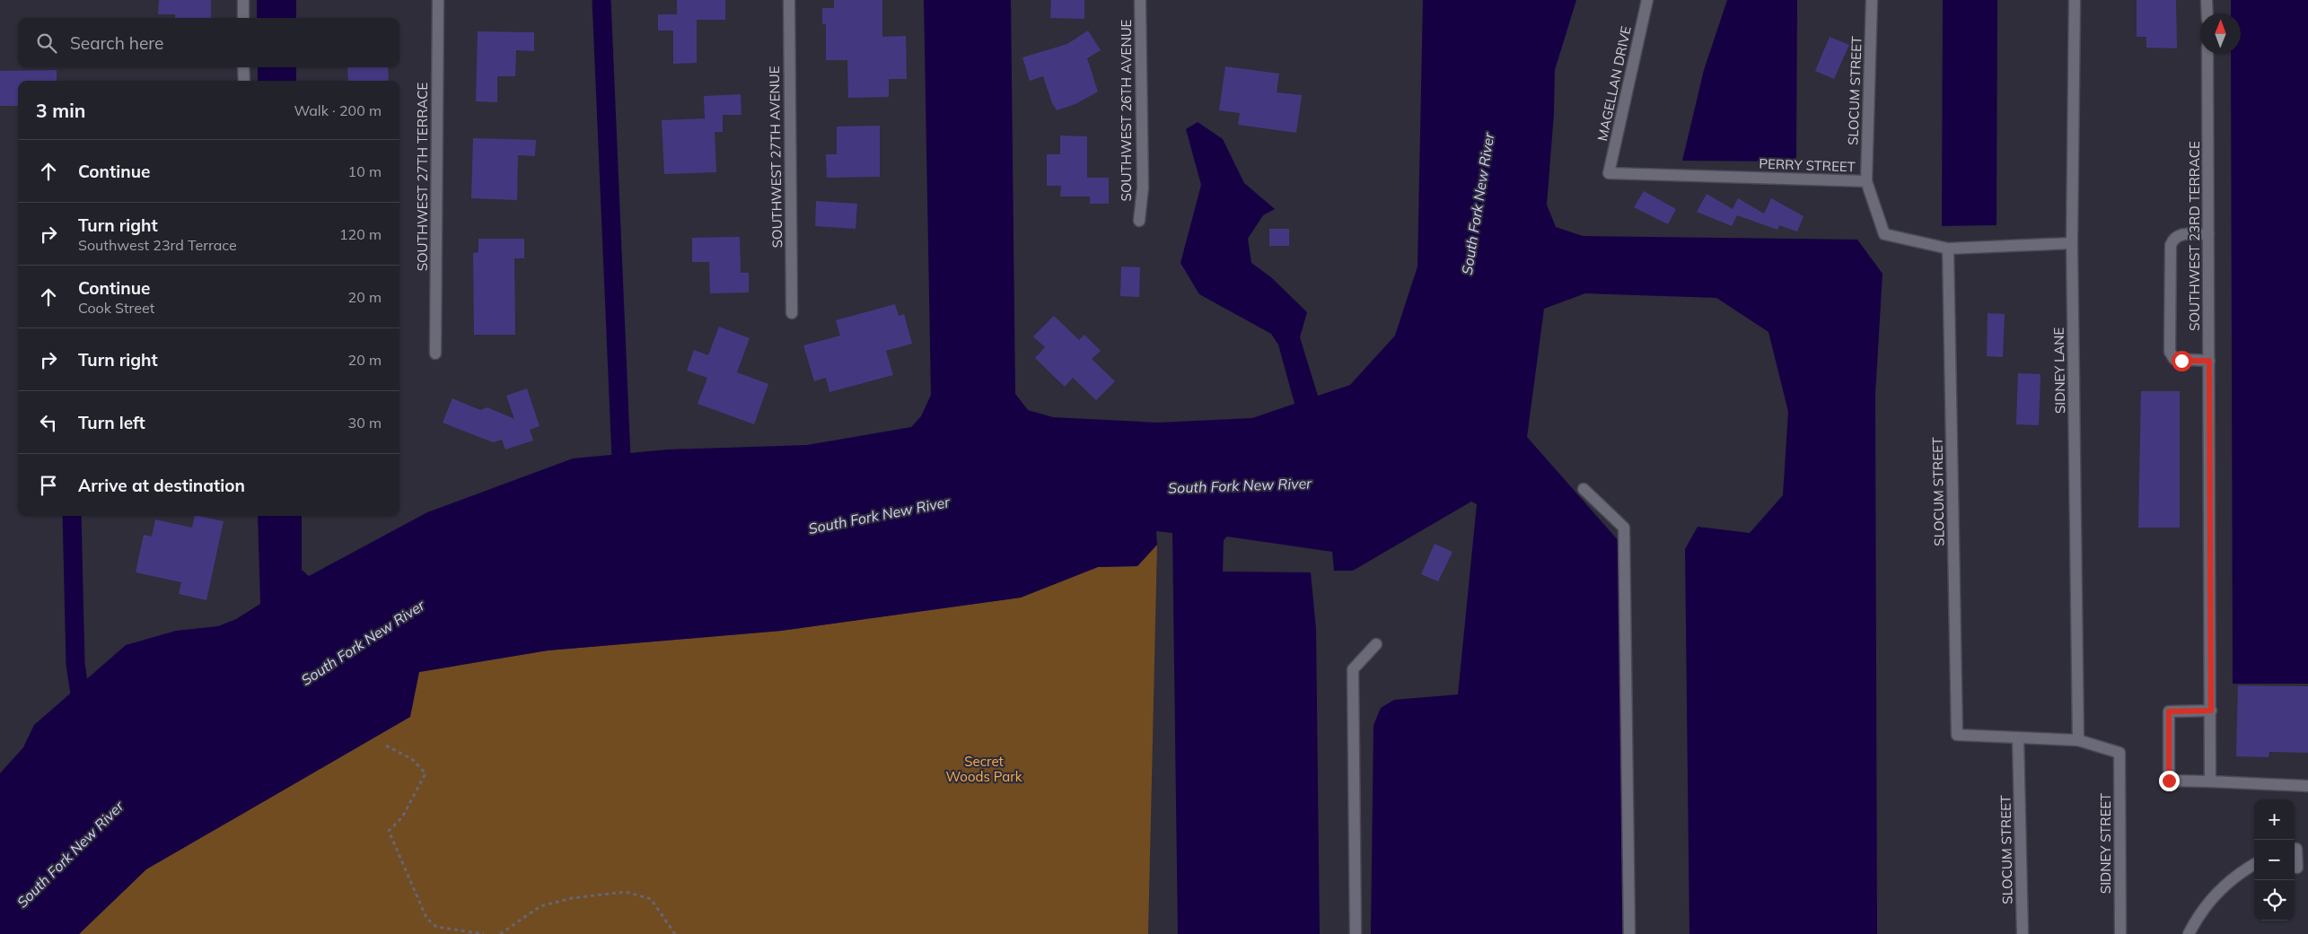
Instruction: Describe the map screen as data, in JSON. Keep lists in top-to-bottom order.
{
  "streets": {
    "street": [
      "MAGELLAN DRIVE",
      "SLOCUM STREET",
      "SOUTHWEST 26TH AVENUE",
      "SOUTHWEST 27TH AVENUE",
      "PERRY STREET",
      "SOUTHWEST 27TH TERRACE",
      "SOUTHWEST 23RD TERRACE",
      "SIDNEY LANE",
      "SIDNEY STREET"
    ]
  },
  "crossings": [
    ["MAGELLAN DRIVE", "PERRY STREET"],
    ["SLOCUM STREET", "PERRY STREET"],
    ["PERRY STREET", "SIDNEY LANE"],
    ["SIDNEY LANE", "SIDNEY STREET"]
  ],
  "water": ["South Fork New River"],
  "parks": ["Secret Woods Park"],
  "north": "top",
  "page": {
    "search": "Search here",
    "heading": ["3 min", "Walk · 200 m"],
    "list": [
      ["Continue", "10 m"],
      ["Turn right", "Southwest 23rd Terrace", "120 m"],
      ["Continue", "Cook Street", "20 m"],
      ["Turn right", "20 m"],
      ["Turn left", "30 m"],
      "Arrive at destination"
    ],
    "map_buttons": ["+", "−"]
  }
}
